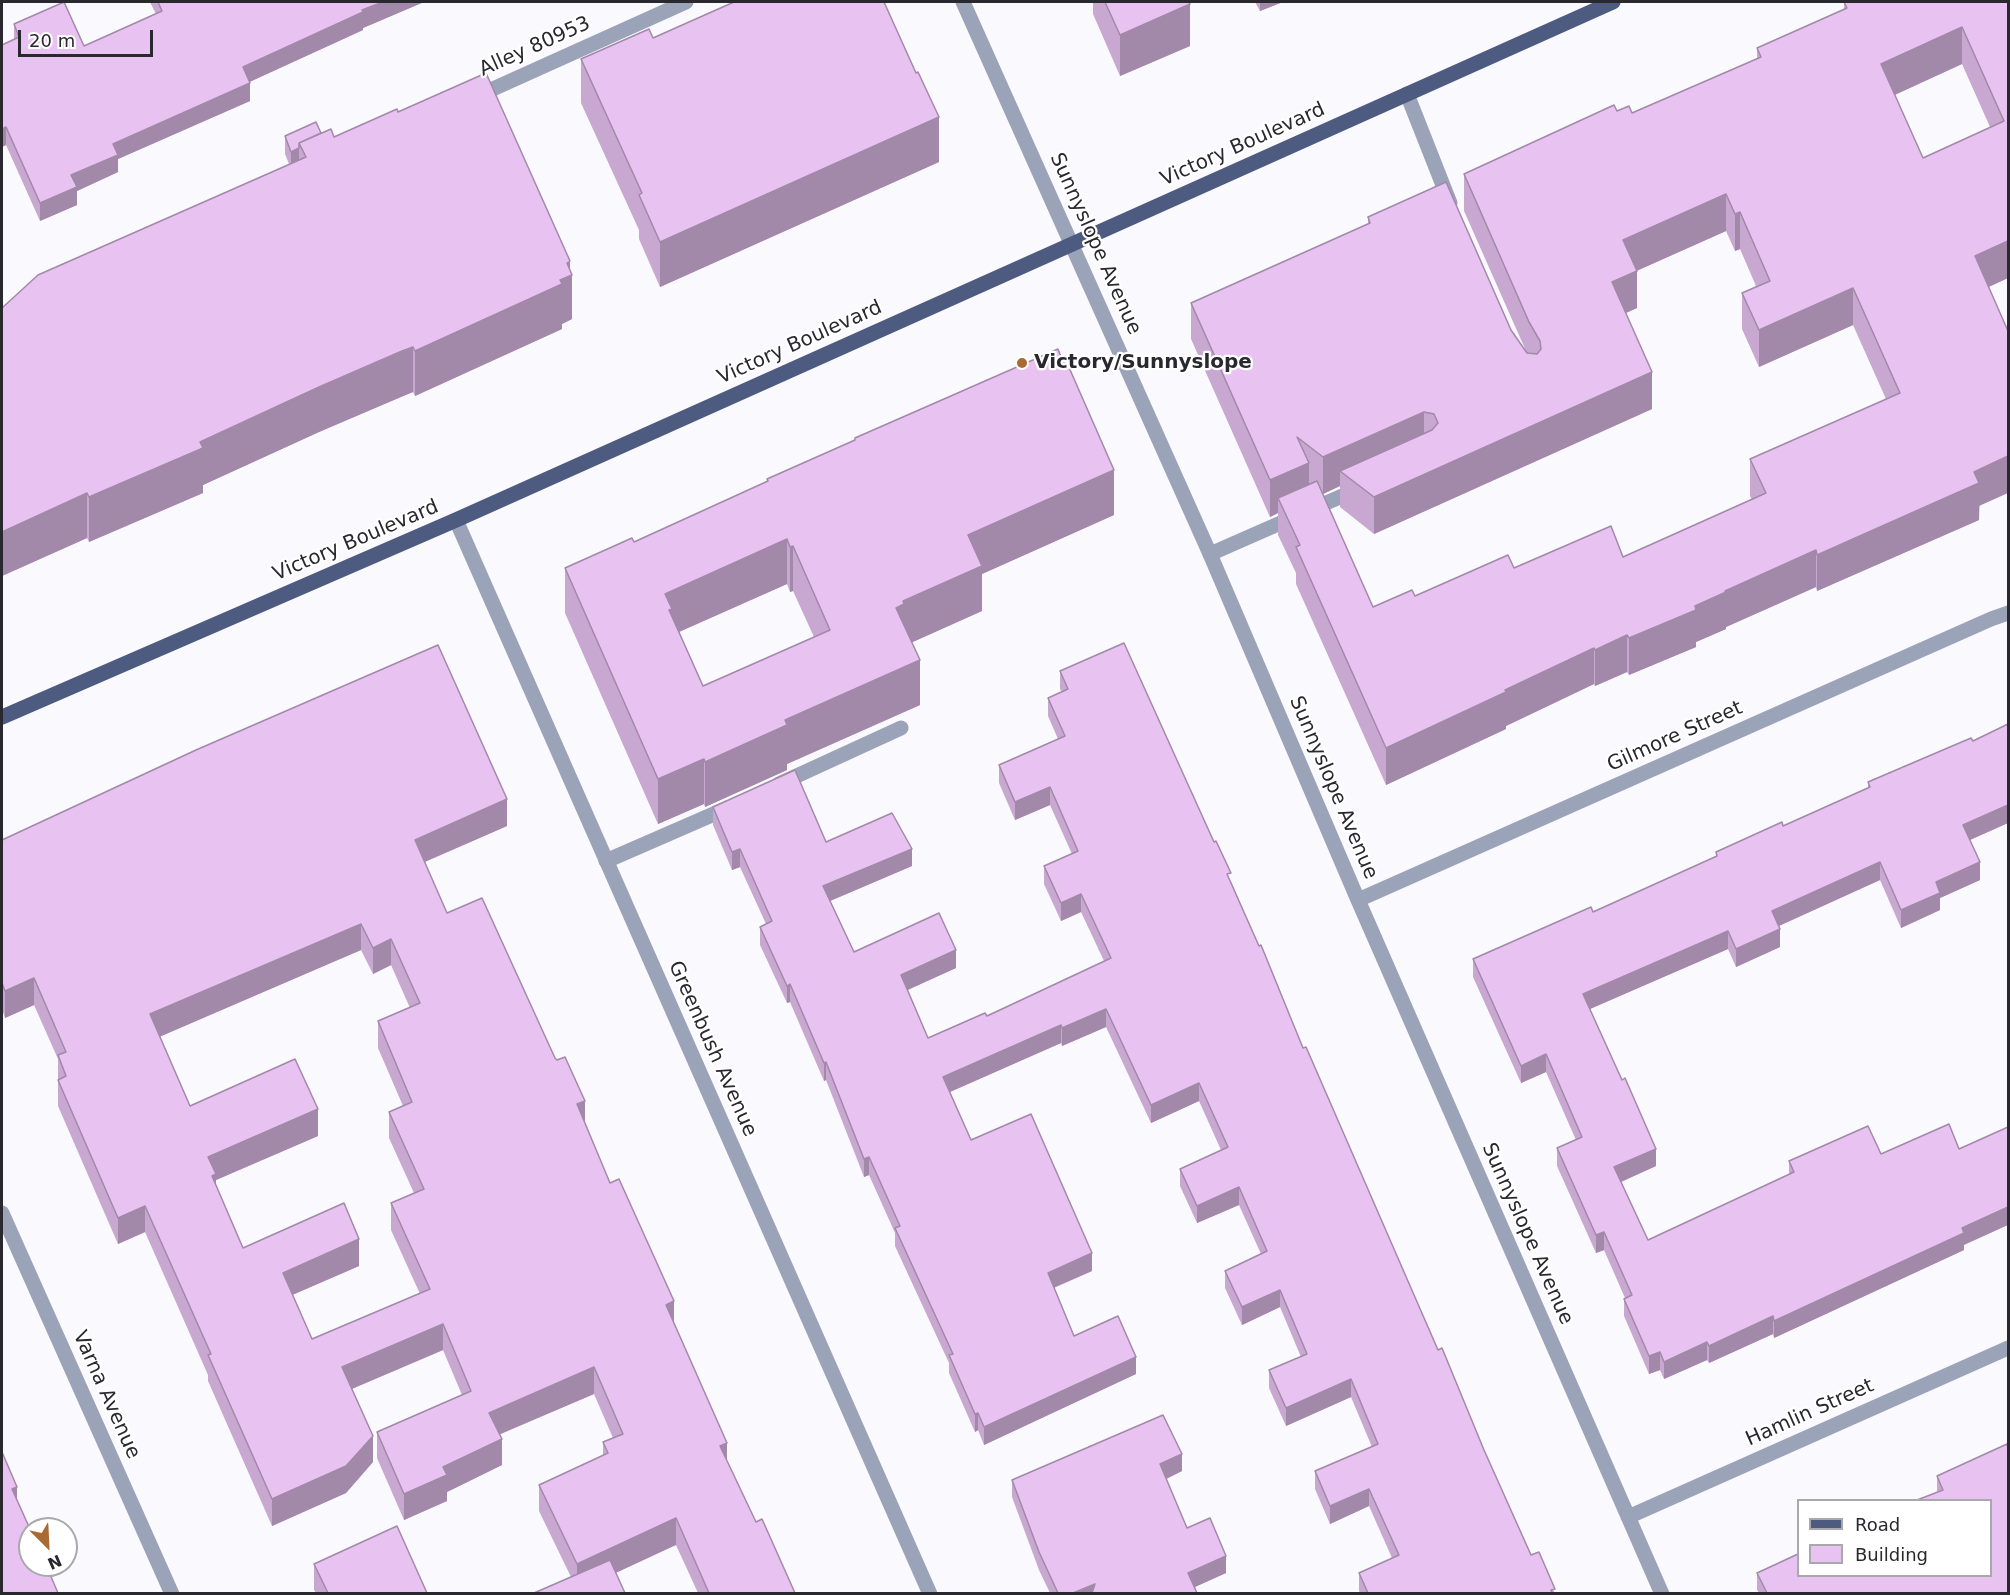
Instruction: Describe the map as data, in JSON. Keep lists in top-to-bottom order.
{
  "streets": {
    "main road": ["Victory Boulevard"],
    "street": [
      "Alley 80953",
      "Sunnyslope Avenue",
      "Gilmore Street",
      "Greenbush Avenue",
      "Varna Avenue",
      "Hamlin Street"
    ]
  },
  "crossings": [
    ["Victory Boulevard", "Sunnyslope Avenue"],
    ["Victory Boulevard", "Greenbush Avenue"],
    ["Sunnyslope Avenue", "Gilmore Street"],
    ["Sunnyslope Avenue", "Hamlin Street"]
  ],
  "places": ["Victory/Sunnyslope"],
  "legend": ["Road", "Building"],
  "scale_bar": "20 m",
  "north": "bottom right"
}
